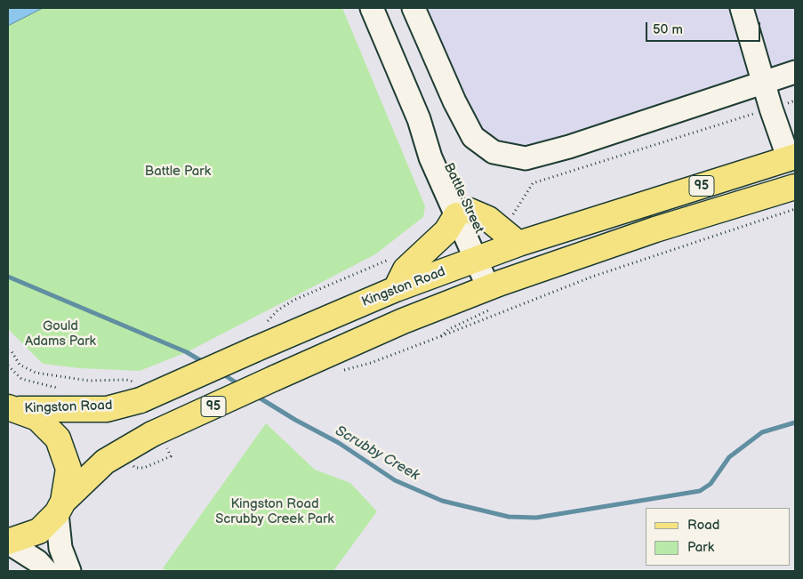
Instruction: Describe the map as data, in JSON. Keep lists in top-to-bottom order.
{
  "streets": {
    "main road": ["95", "Kingston Road"],
    "street": ["Battle Street"]
  },
  "crossings": [
    ["95", "Battle Street"],
    ["95", "Kingston Road"],
    ["Battle Street", "Kingston Road"]
  ],
  "water": ["Scrubby Creek"],
  "parks": ["Battle Park", "Gould Adams Park", "Kingston Road Scrubby Creek Park"],
  "legend": ["Road", "Park"],
  "scale_bar": "50 m"
}
